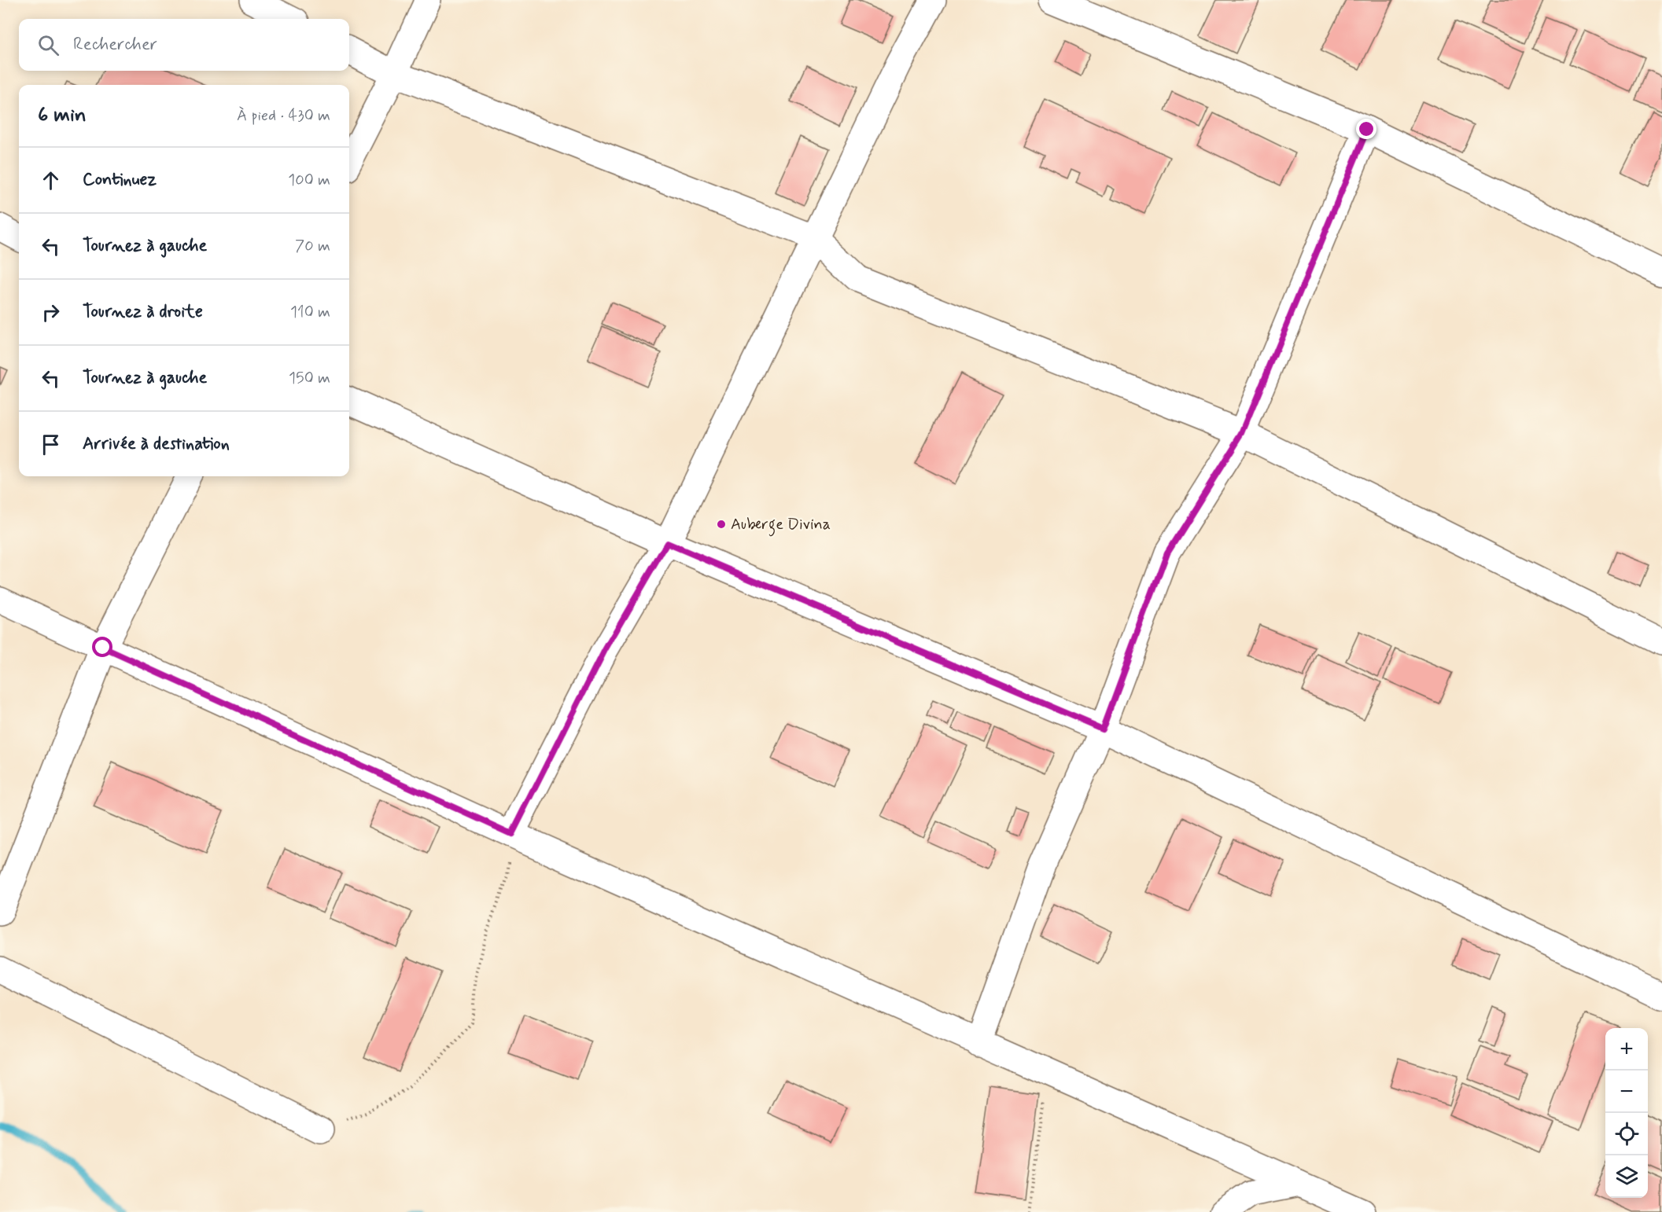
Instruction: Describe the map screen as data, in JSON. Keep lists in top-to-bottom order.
{
  "places": ["Auberge Divina"],
  "page": {
    "search": "Rechercher",
    "heading": ["6 min", "À pied · 430 m"],
    "list": [
      ["Continuez", "100 m"],
      ["Tournez à gauche", "70 m"],
      ["Tournez à droite", "110 m"],
      ["Tournez à gauche", "150 m"],
      "Arrivée à destination"
    ],
    "map_buttons": ["+", "−"]
  }
}
